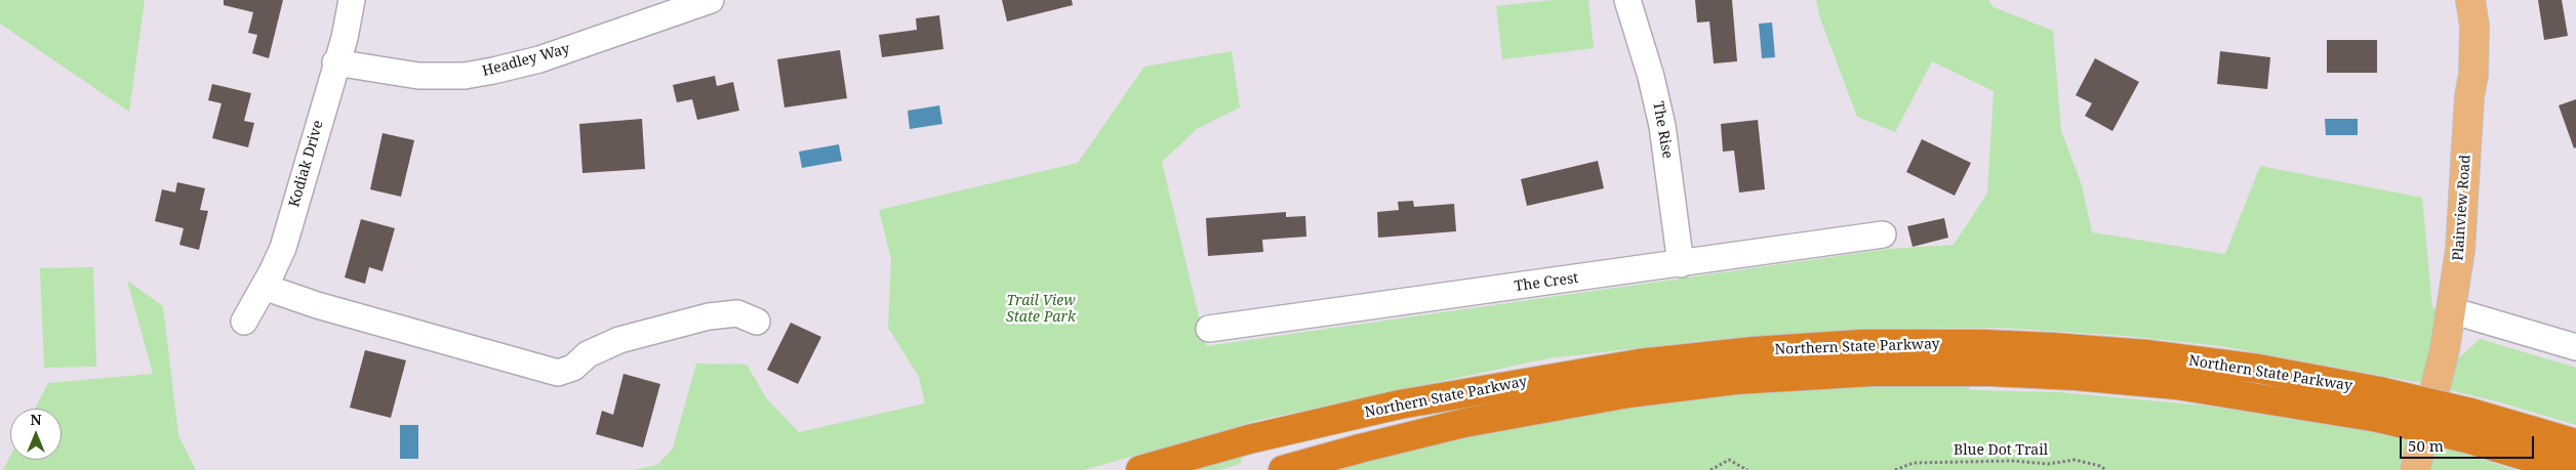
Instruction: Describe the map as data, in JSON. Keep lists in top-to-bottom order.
{
  "streets": {
    "highway": ["Northern State Parkway"],
    "main road": ["Plainview Road"],
    "street": [
      "Headley Way",
      "The Rise",
      "Kodiak Drive",
      "The Crest"
    ],
    "path": ["Blue Dot Trail"]
  },
  "crossings": [
    ["Headley Way", "Kodiak Drive"],
    ["The Rise", "The Crest"]
  ],
  "parks": ["Trail View State Park"],
  "scale_bar": "50 m",
  "north": "top"
}
